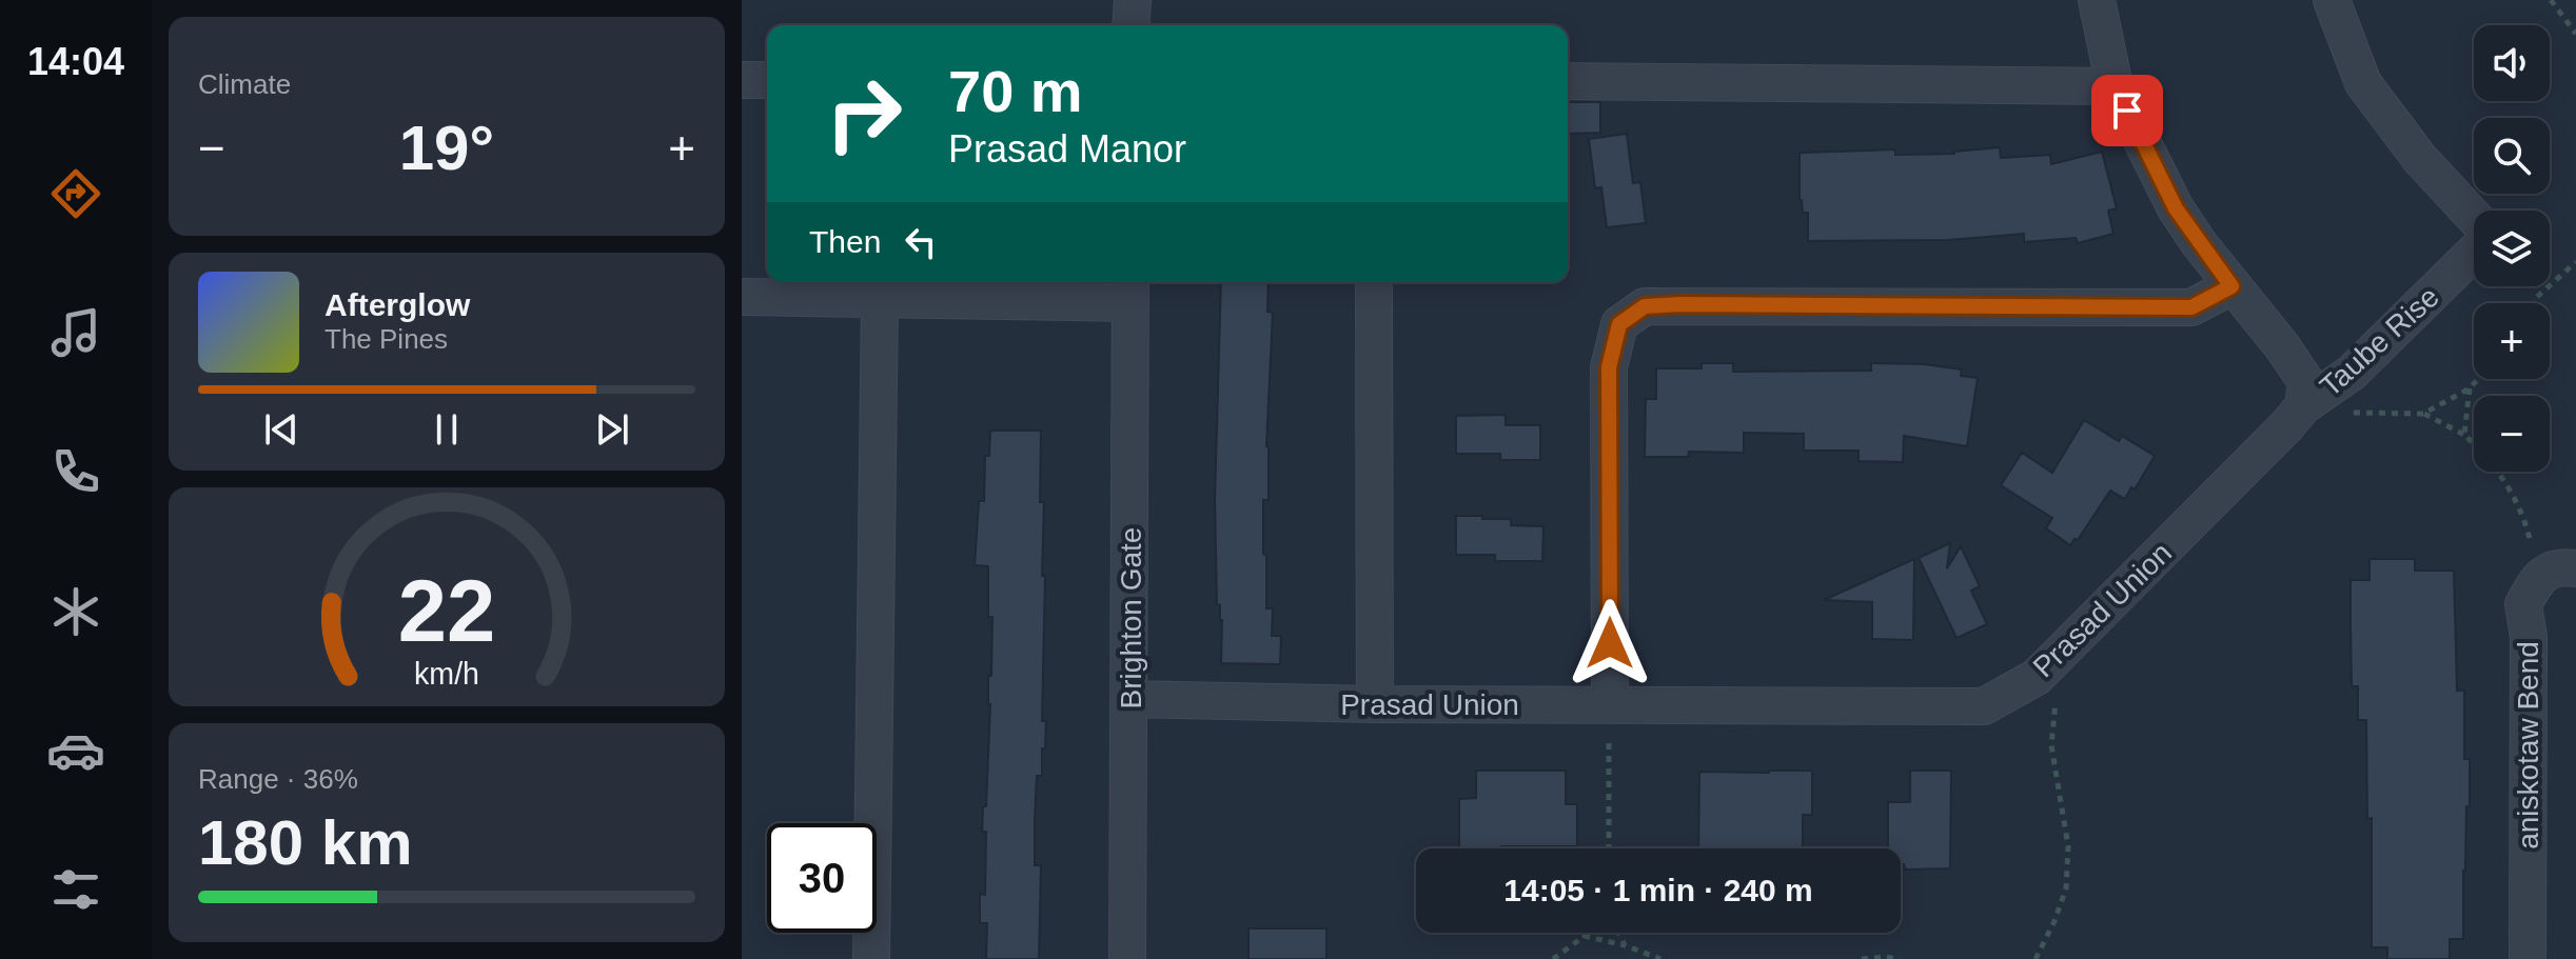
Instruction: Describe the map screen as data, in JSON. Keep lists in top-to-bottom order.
{
  "streets": {
    "street": [
      "Taube Rise",
      "Prasad Union",
      "Brighton Gate",
      "aniskotaw Bend"
    ]
  },
  "crossings": [
    ["Taube Rise", "Prasad Union"],
    ["Prasad Union", "Brighton Gate"]
  ],
  "page": {
    "tabs": "14:04",
    "tile": [
      "Climate",
      ["Range · 36%", "180 km"]
    ],
    "map_buttons": ["+", "−"],
    "turn": ["70 m", "Prasad Manor"],
    "heat": ["−", "19°", "+"],
    "then": "Then",
    "song": ["Afterglow", "The Pines"],
    "limit": "30",
    "trip": "14:05 · 1 min · 240 m",
    "gauge": ["22", "km/h"]
  }
}
